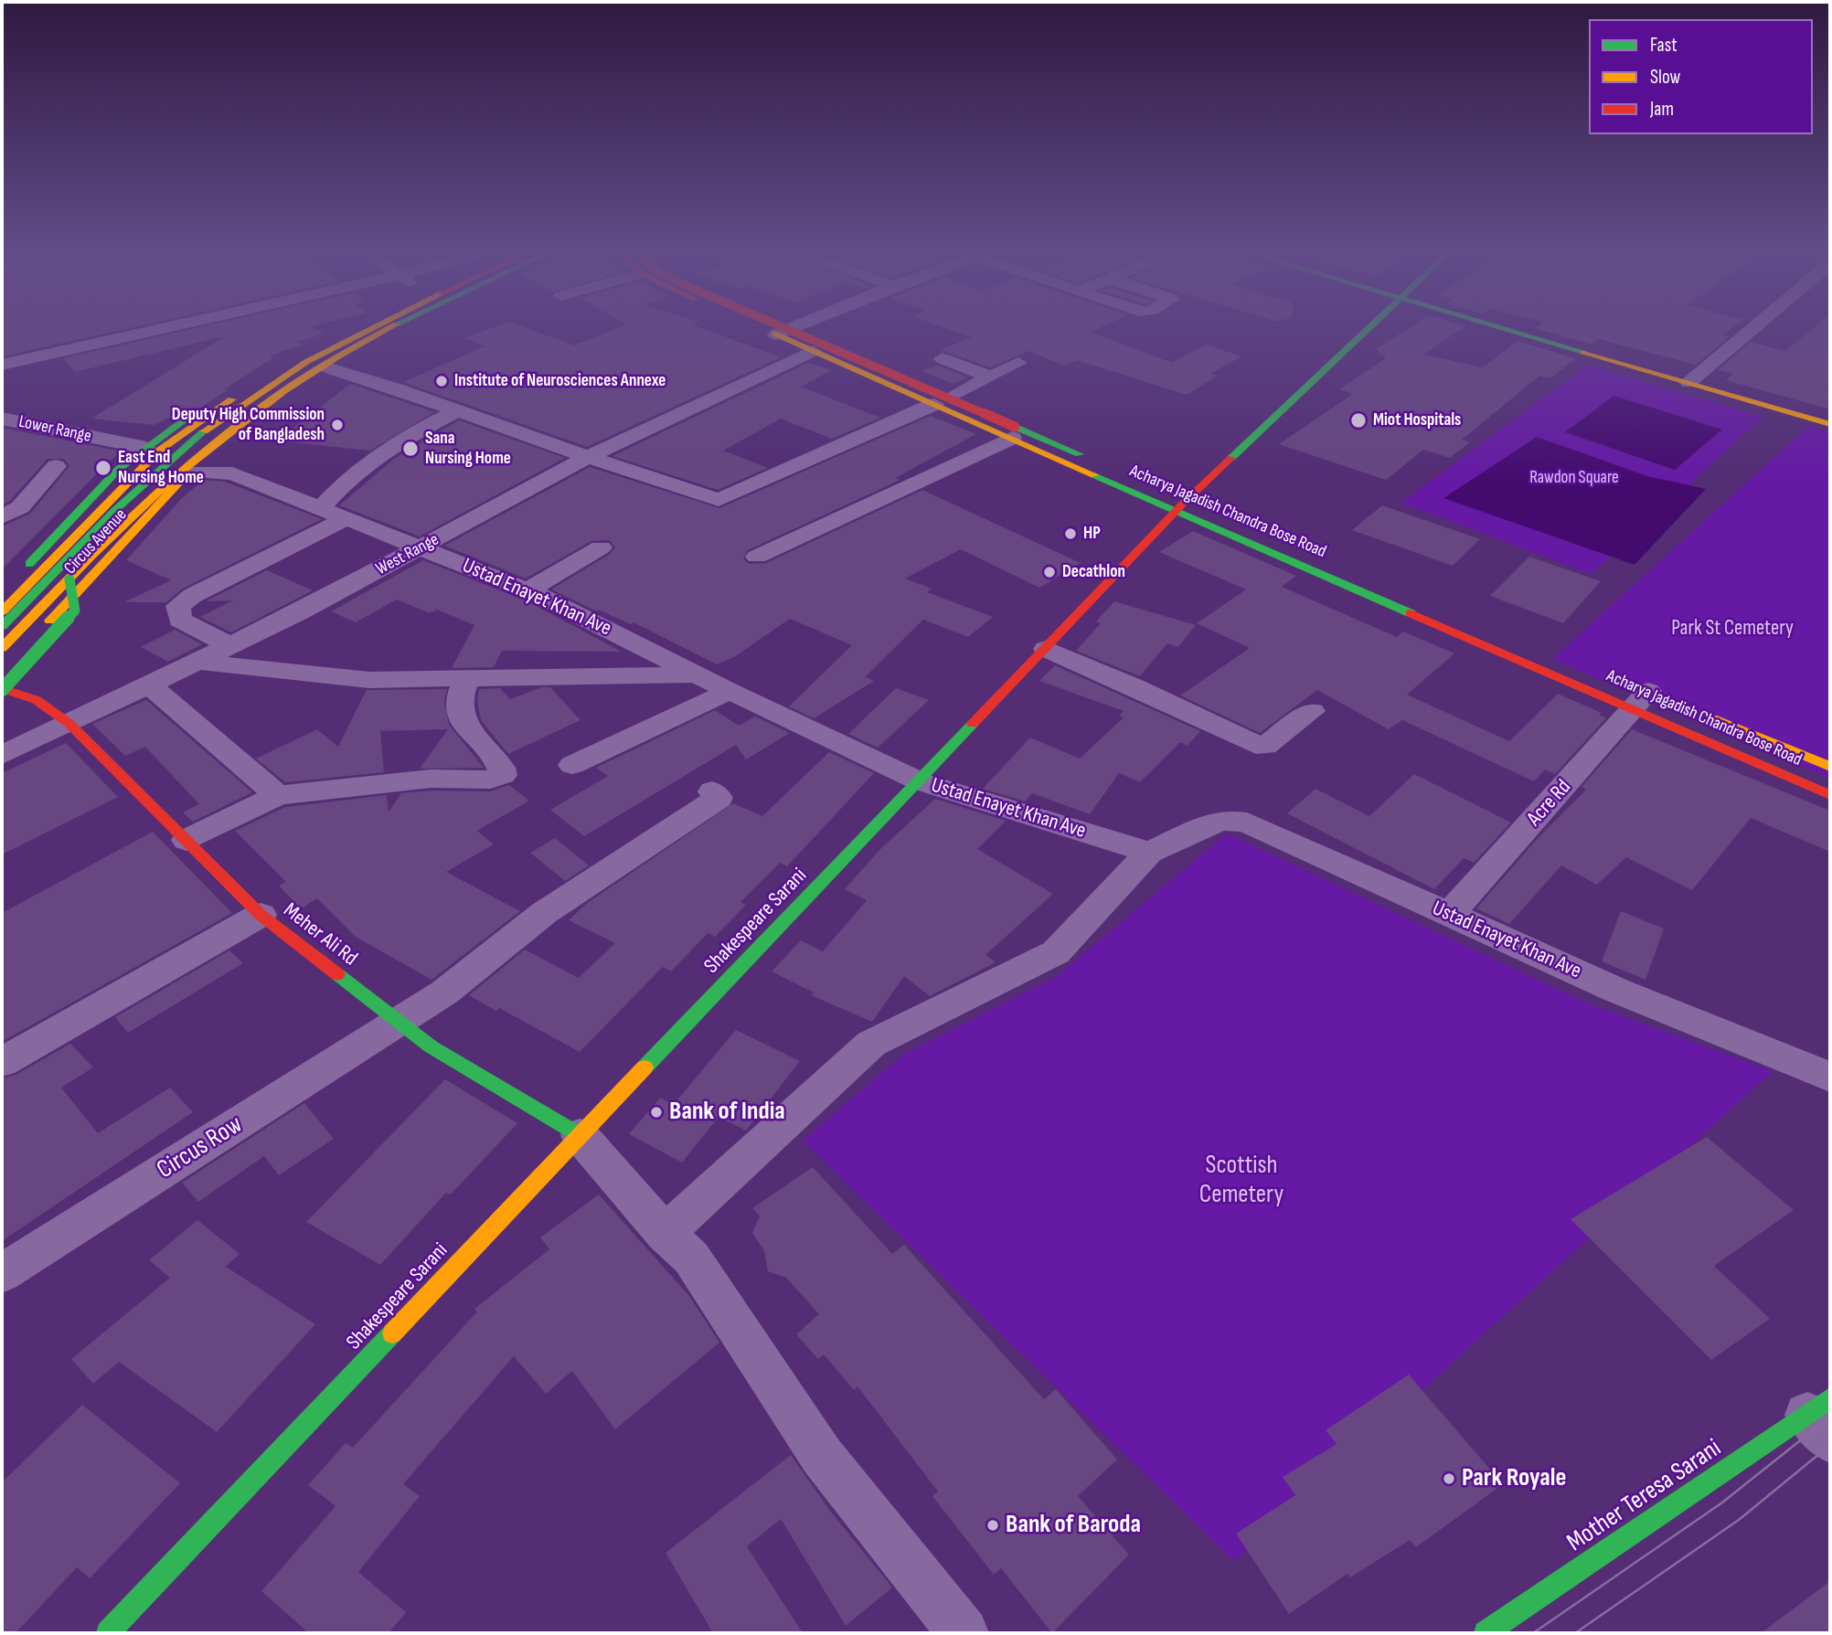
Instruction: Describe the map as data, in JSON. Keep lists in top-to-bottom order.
{
  "streets": {
    "main road": [
      "Acharya Jagadish Chandra Bose Road",
      "Circus Avenue",
      "Shakespeare Sarani",
      "Meher Ali Rd",
      "Mother Teresa Sarani"
    ],
    "street": [
      "Lower Range",
      "West Range",
      "Ustad Enayet Khan Ave",
      "Acre Rd",
      "Circus Row"
    ]
  },
  "crossings": [
    ["Lower Range", "Circus Avenue"],
    ["Acharya Jagadish Chandra Bose Road", "West Range"],
    ["Acharya Jagadish Chandra Bose Road", "Acre Rd"],
    ["Acharya Jagadish Chandra Bose Road", "Shakespeare Sarani"],
    ["Circus Avenue", "Ustad Enayet Khan Ave"],
    ["West Range", "Ustad Enayet Khan Ave"],
    ["West Range", "Meher Ali Rd"],
    ["Ustad Enayet Khan Ave", "Acre Rd"],
    ["Ustad Enayet Khan Ave", "Shakespeare Sarani"],
    ["Shakespeare Sarani", "Meher Ali Rd"],
    ["Meher Ali Rd", "Circus Row"]
  ],
  "parks": ["Rawdon Square", "Park St Cemetery", "Scottish Cemetery"],
  "places": [
    "Institute of Neurosciences Annexe",
    "Miot Hospitals",
    "Deputy High Commission of Bangladesh",
    "Sana Nursing Home",
    "East End Nursing Home",
    "HP",
    "Decathlon",
    "Bank of India",
    "Park Royale",
    "Bank of Baroda"
  ],
  "legend": ["Fast", "Slow", "Jam"]
}
